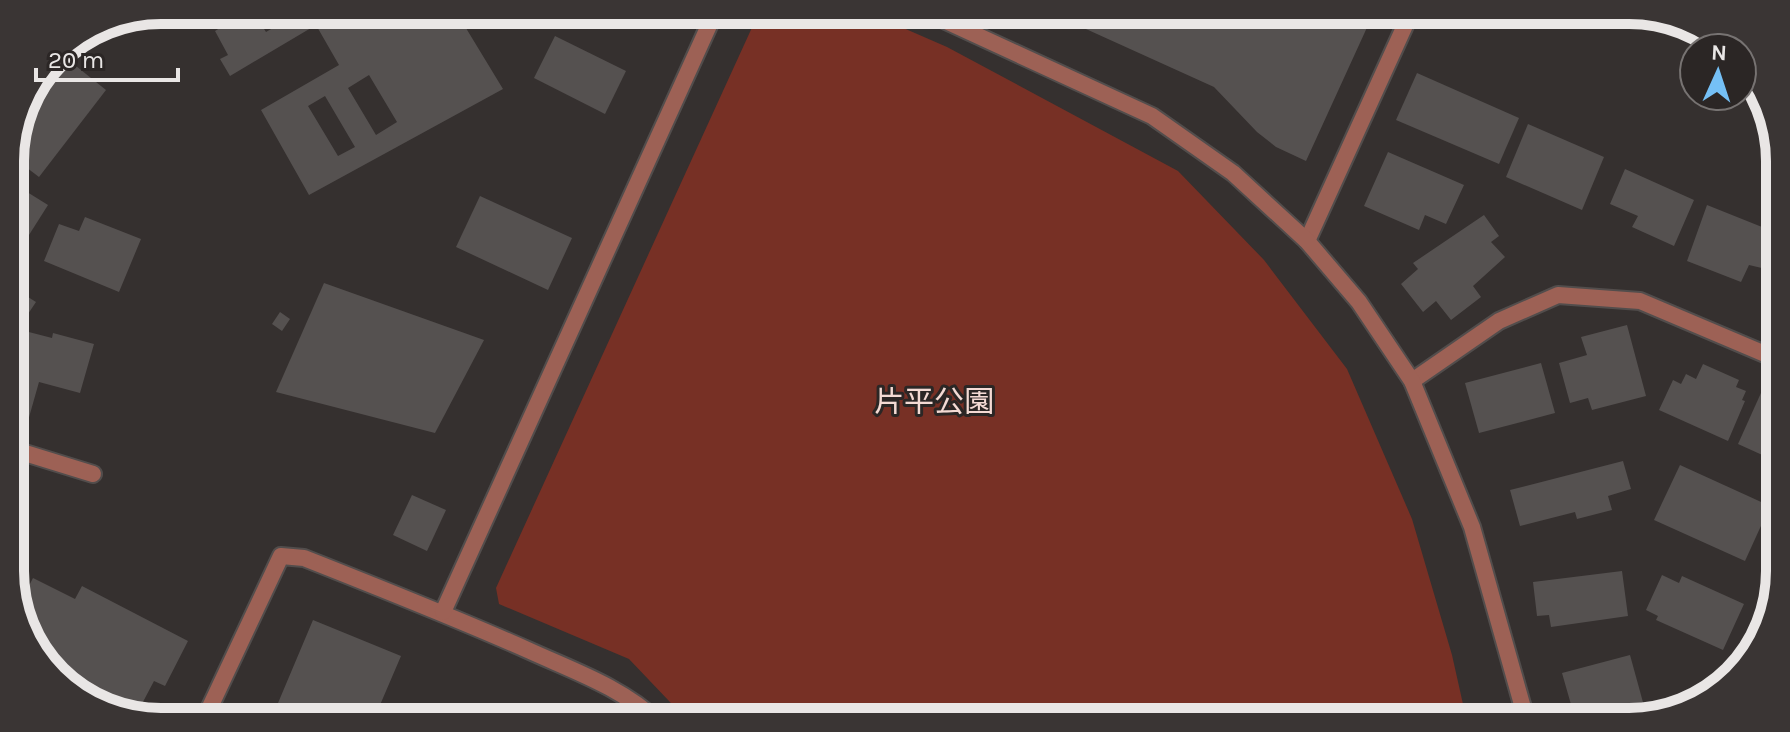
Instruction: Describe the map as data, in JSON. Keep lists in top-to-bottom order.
{
  "parks": ["片平公園"],
  "scale_bar": "20 m",
  "north": "top"
}
